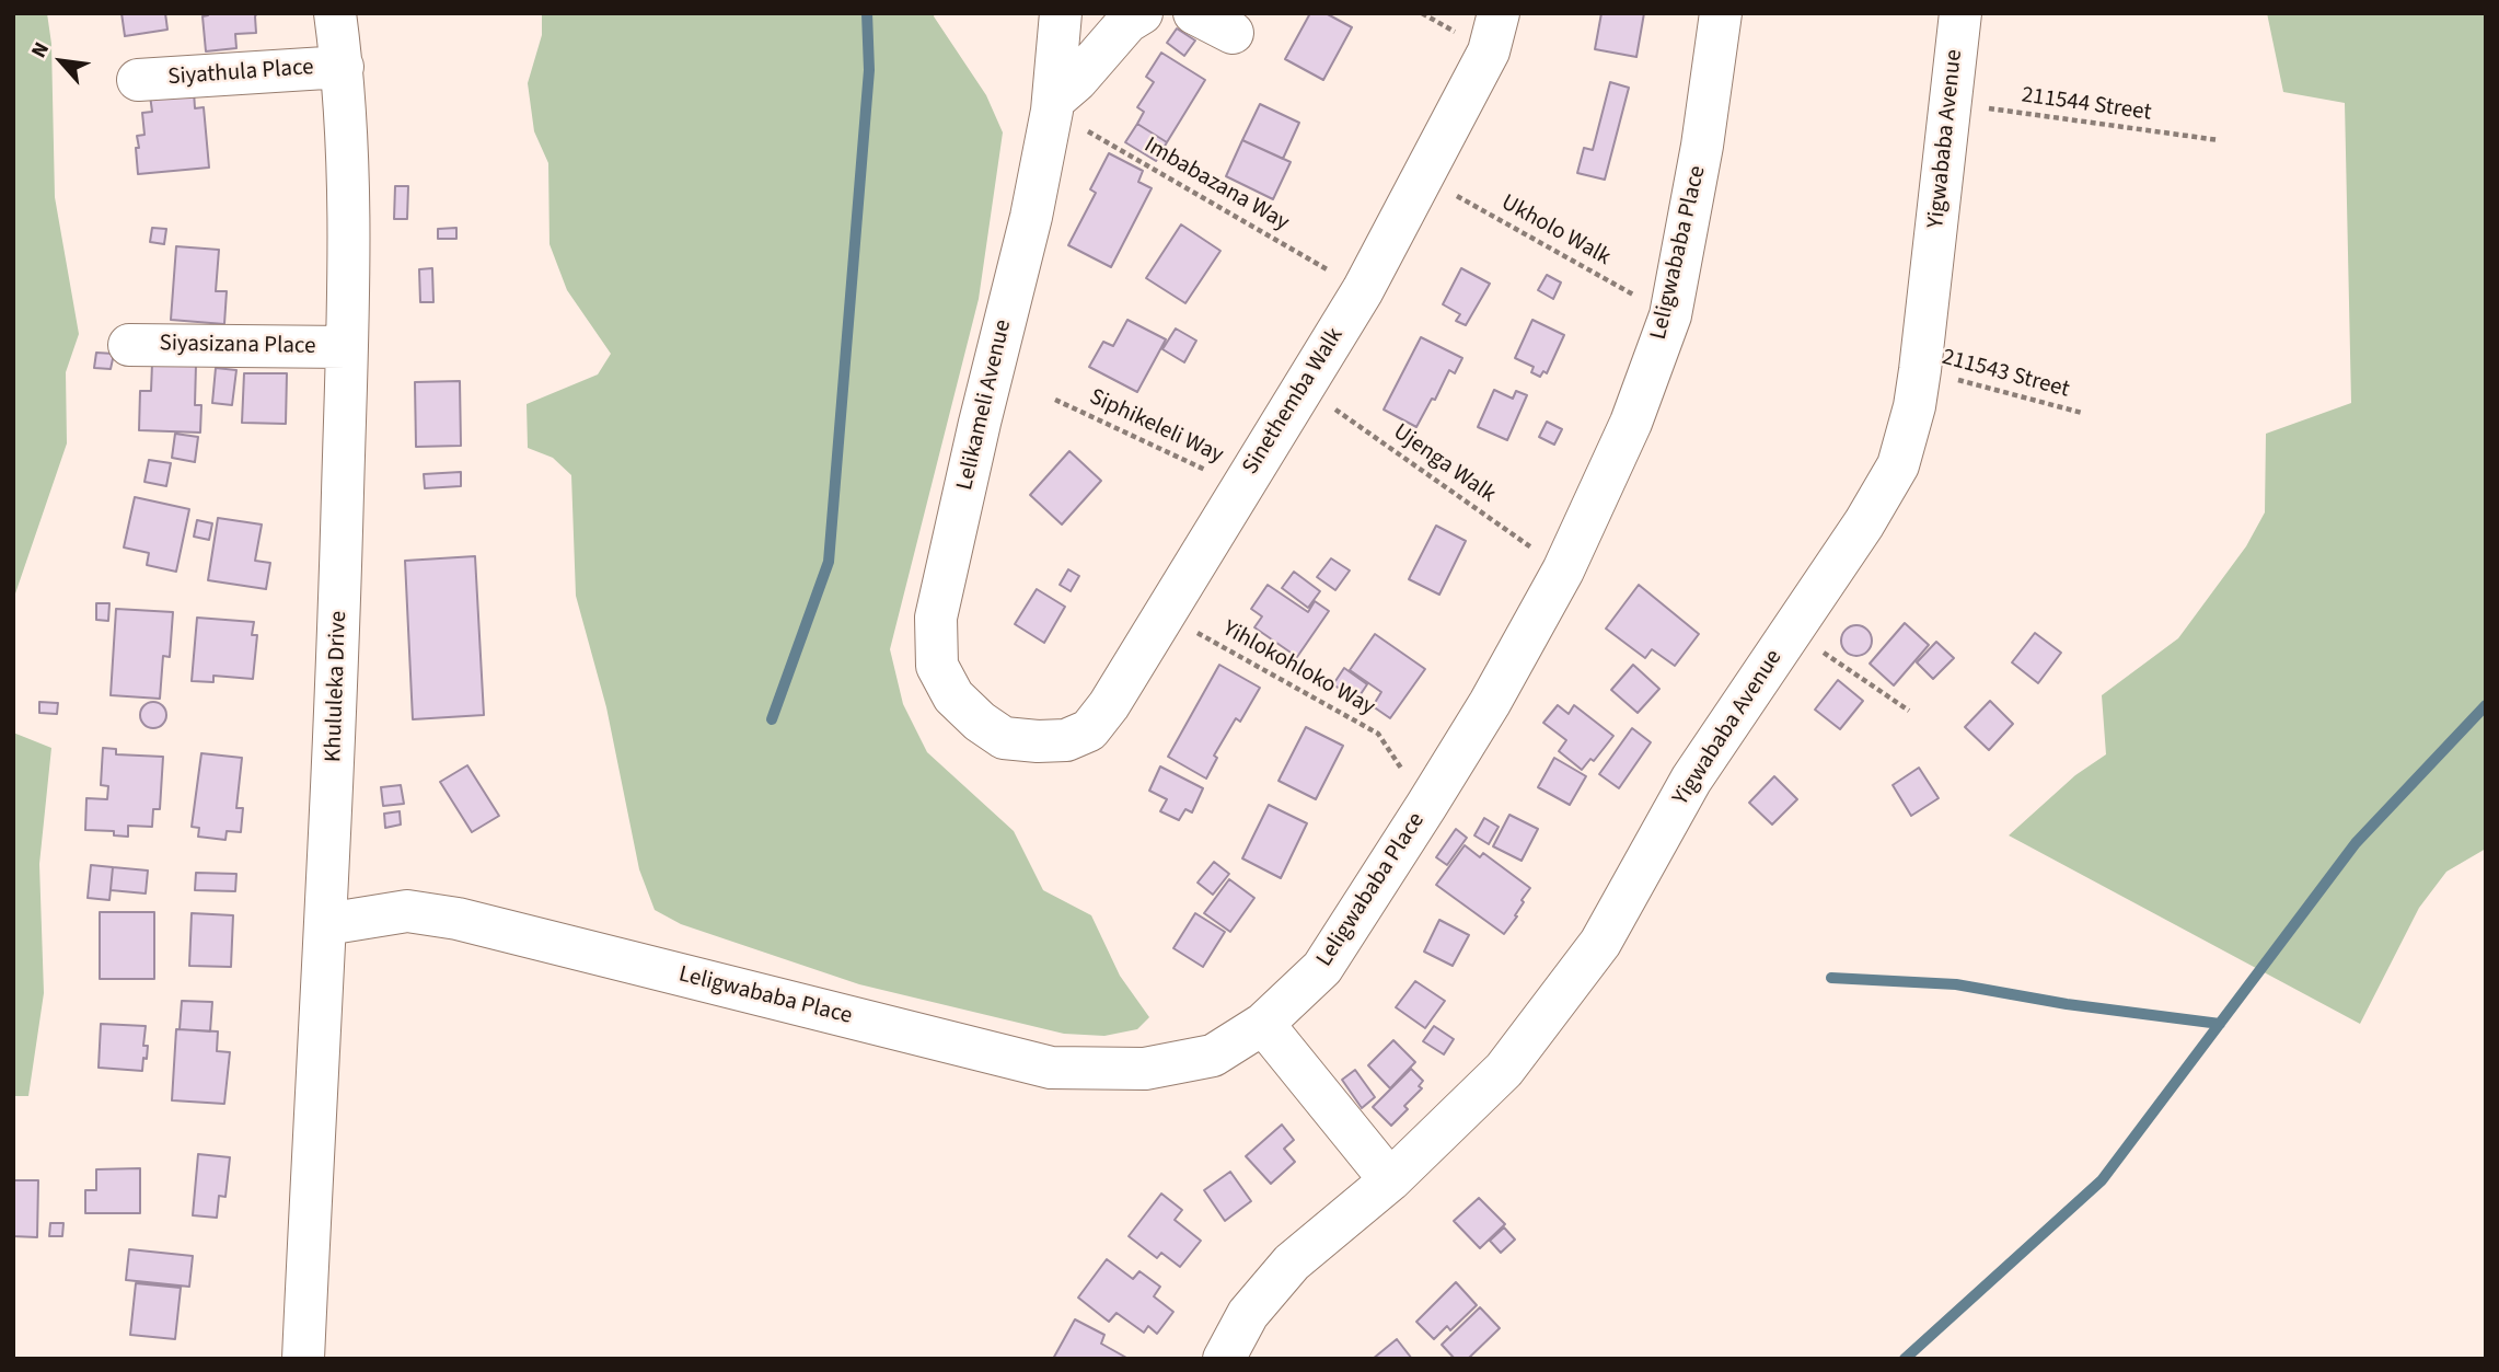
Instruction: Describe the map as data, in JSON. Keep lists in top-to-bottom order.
{
  "streets": {
    "street": [
      "Siyathula Place",
      "Yigwababa Avenue",
      "Leligwababa Place",
      "Siyasizana Place",
      "Sinethemba Walk",
      "Lelikameli Avenue",
      "Khululeka Drive"
    ],
    "path": [
      "211544 Street",
      "Imbabazana Way",
      "Ukholo Walk",
      "211543 Street",
      "Siphikeleli Way",
      "Ujenga Walk",
      "Yihlokohloko Way"
    ]
  },
  "crossings": [
    ["Siyathula Place", "Khululeka Drive"],
    ["211544 Street", "Yigwababa Avenue"],
    ["Yigwababa Avenue", "211543 Street"],
    ["Imbabazana Way", "Sinethemba Walk"],
    ["Imbabazana Way", "Lelikameli Avenue"],
    ["Ukholo Walk", "Leligwababa Place"],
    ["Ukholo Walk", "Sinethemba Walk"],
    ["Leligwababa Place", "Ujenga Walk"],
    ["Leligwababa Place", "Yihlokohloko Way"],
    ["Leligwababa Place", "Khululeka Drive"],
    ["Siyasizana Place", "Khululeka Drive"],
    ["Sinethemba Walk", "Lelikameli Avenue"],
    ["Sinethemba Walk", "Siphikeleli Way"],
    ["Sinethemba Walk", "Ujenga Walk"],
    ["Sinethemba Walk", "Yihlokohloko Way"]
  ],
  "north": "top left"
}
